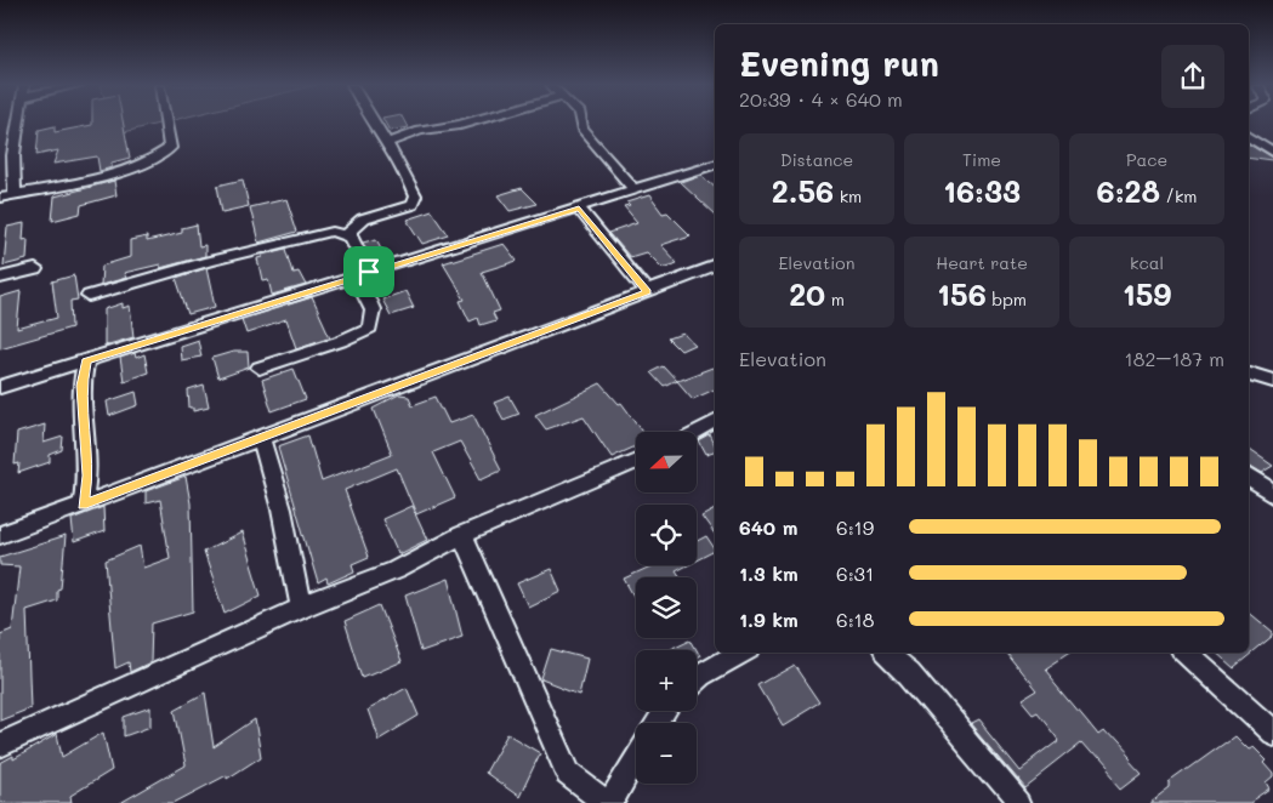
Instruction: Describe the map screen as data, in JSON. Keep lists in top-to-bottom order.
{
  "north": "left",
  "page": {
    "heading": ["Evening run", "20:39 · 4 × 640 m"],
    "stats": [
      ["Distance", "2.56 km"],
      ["Time", "16:33"],
      ["Pace", "6:28 /km"],
      ["Elevation", "20 m"],
      ["Heart rate", "156 bpm"],
      ["kcal", "159"]
    ],
    "chart": ["Elevation", "182–187 m"],
    "map_buttons": ["+", "−"],
    "list": [
      {
        "name": "640 m",
        "note": "6:19"
      },
      {
        "name": "1.3 km",
        "note": "6:31"
      },
      {
        "name": "1.9 km",
        "note": "6:18"
      }
    ]
  }
}
